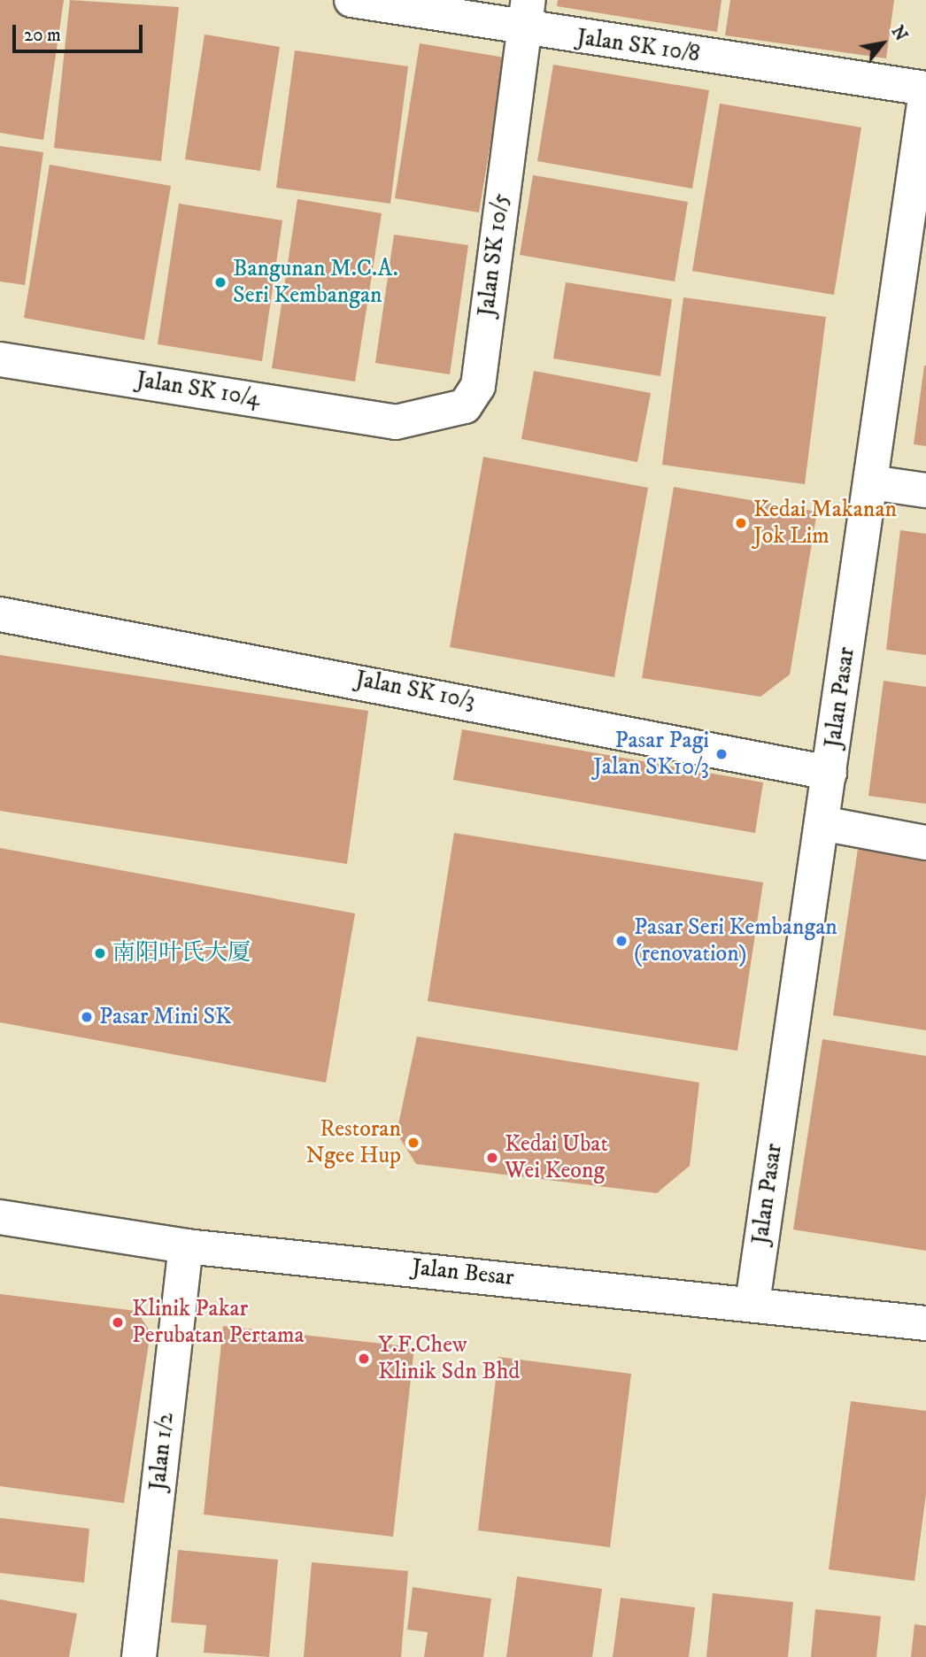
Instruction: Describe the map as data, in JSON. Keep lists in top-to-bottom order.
{
  "streets": {
    "street": [
      "Jalan SK 10/8",
      "Jalan SK 10/5",
      "Jalan SK 10/4",
      "Jalan SK 10/3",
      "Jalan Pasar",
      "Jalan Besar",
      "Jalan 1/2"
    ]
  },
  "crossings": [
    ["Jalan SK 10/8", "Jalan SK 10/5"],
    ["Jalan SK 10/8", "Jalan Pasar"],
    ["Jalan SK 10/5", "Jalan SK 10/4"],
    ["Jalan SK 10/3", "Jalan Pasar"],
    ["Jalan Pasar", "Jalan Besar"],
    ["Jalan Besar", "Jalan 1/2"]
  ],
  "places": [
    "Bangunan M.C.A. Seri Kembangan",
    "Kedai Makanan Jok Lim",
    "Pasar Pagi Jalan SK10/3",
    "Pasar Seri Kembangan (renovation)",
    "南阳叶氏大厦",
    "Pasar Mini SK",
    "Restoran Ngee Hup",
    "Kedai Ubat Wei Keong",
    "Klinik Pakar Perubatan Pertama",
    "Y.F.Chew Klinik Sdn Bhd"
  ],
  "scale_bar": "20 m",
  "north": "top right"
}
